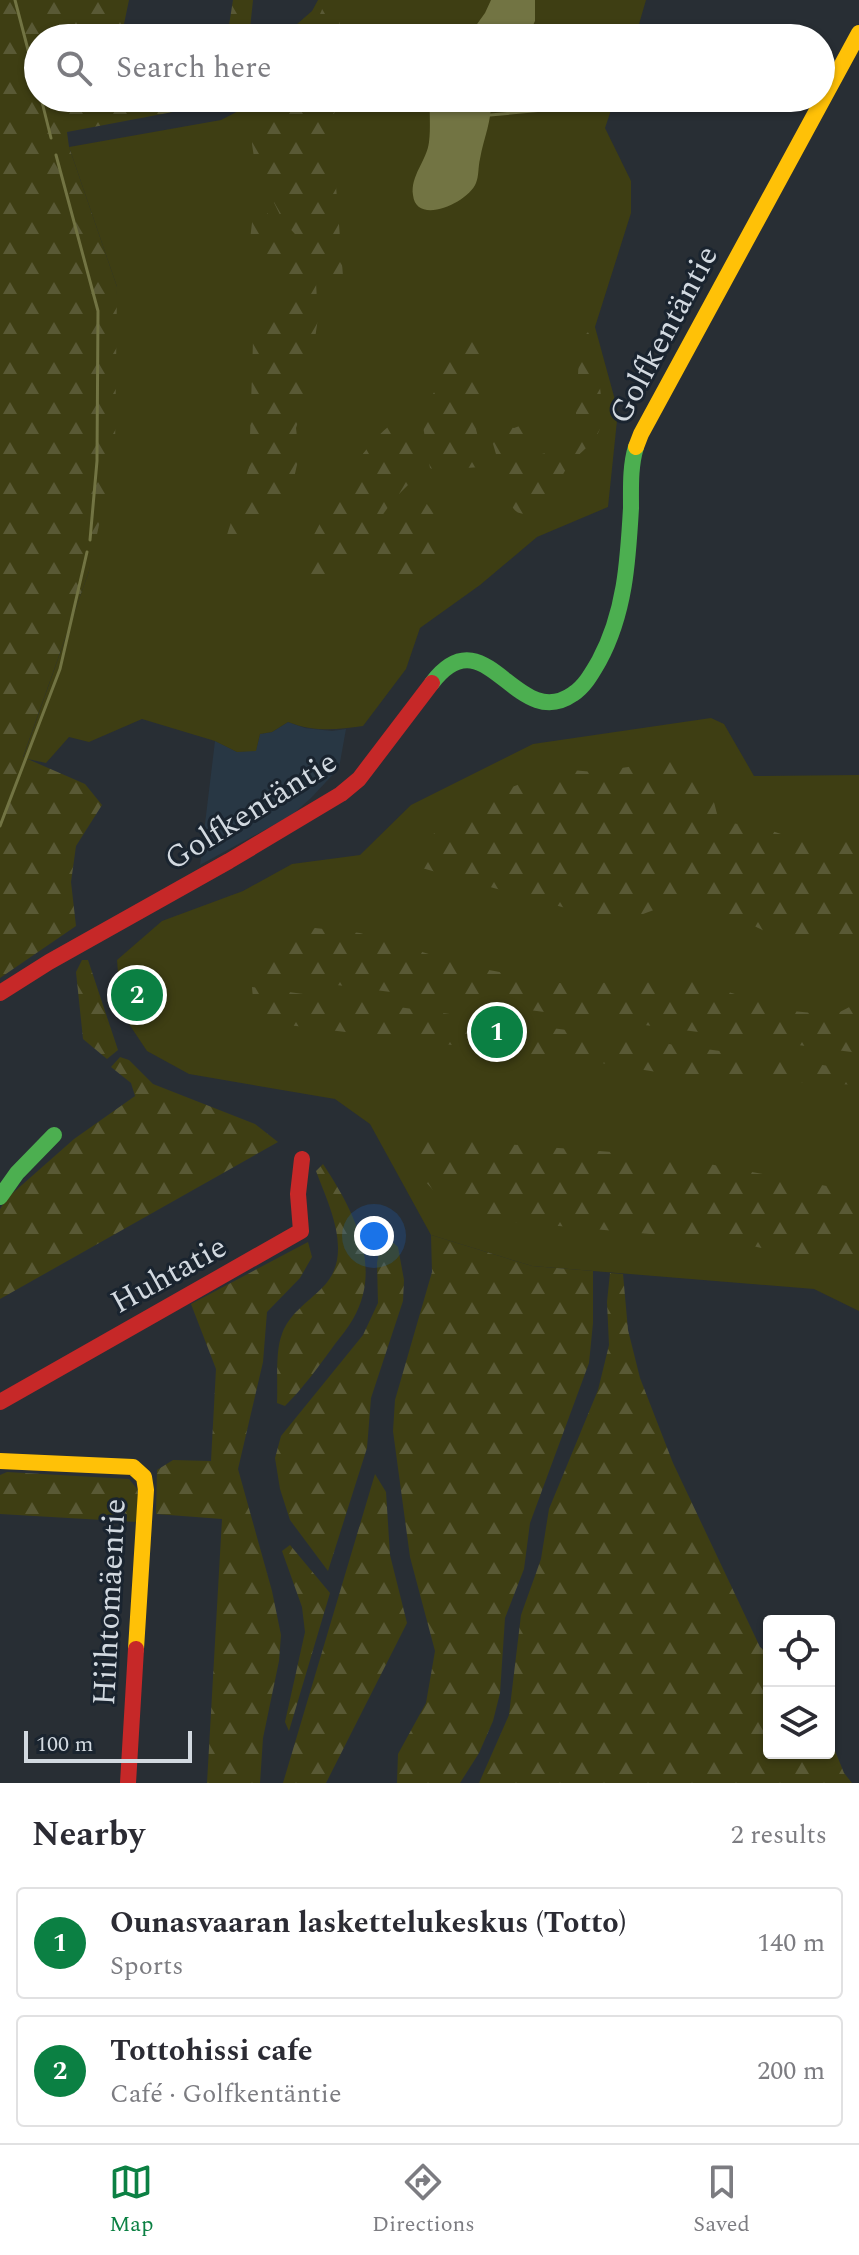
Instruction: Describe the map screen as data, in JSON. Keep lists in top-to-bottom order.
{
  "streets": {
    "street": ["Golfkentäntie", "Huhtatie", "Hiihtomäentie"]
  },
  "scale_bar": "100 m",
  "page": {
    "search": "Search here",
    "pins": ["2", "1"],
    "scale": "100 m",
    "heading": ["Nearby", "2 results"],
    "list": [
      {
        "mark": "1",
        "name": "Ounasvaaran laskettelukeskus (Totto)",
        "note": "Sports",
        "value": "140 m"
      },
      {
        "mark": "2",
        "name": "Tottohissi cafe",
        "note": "Café · Golfkentäntie",
        "value": "200 m"
      }
    ],
    "nav": ["Map", "Directions", "Saved"]
  }
}
